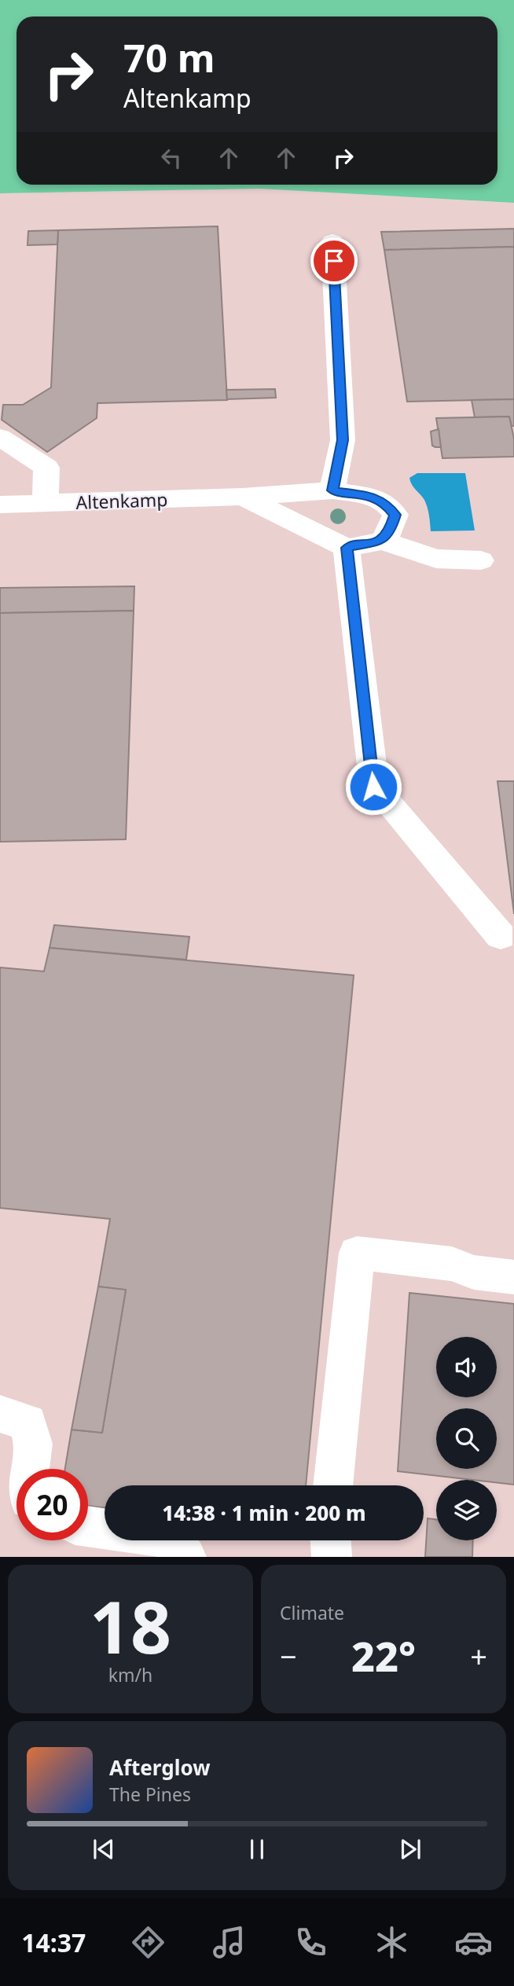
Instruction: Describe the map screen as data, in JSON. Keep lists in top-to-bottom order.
{
  "streets": {
    "street": ["Altenkamp"]
  },
  "page": {
    "turn": ["70 m", "Altenkamp"],
    "limit": "20",
    "trip": "14:38 · 1 min · 200 m",
    "tile": [
      ["18", "km/h"],
      "Climate"
    ],
    "heat": ["−", "22°", "+"],
    "song": ["Afterglow", "The Pines"],
    "tabs": "14:37"
  }
}
